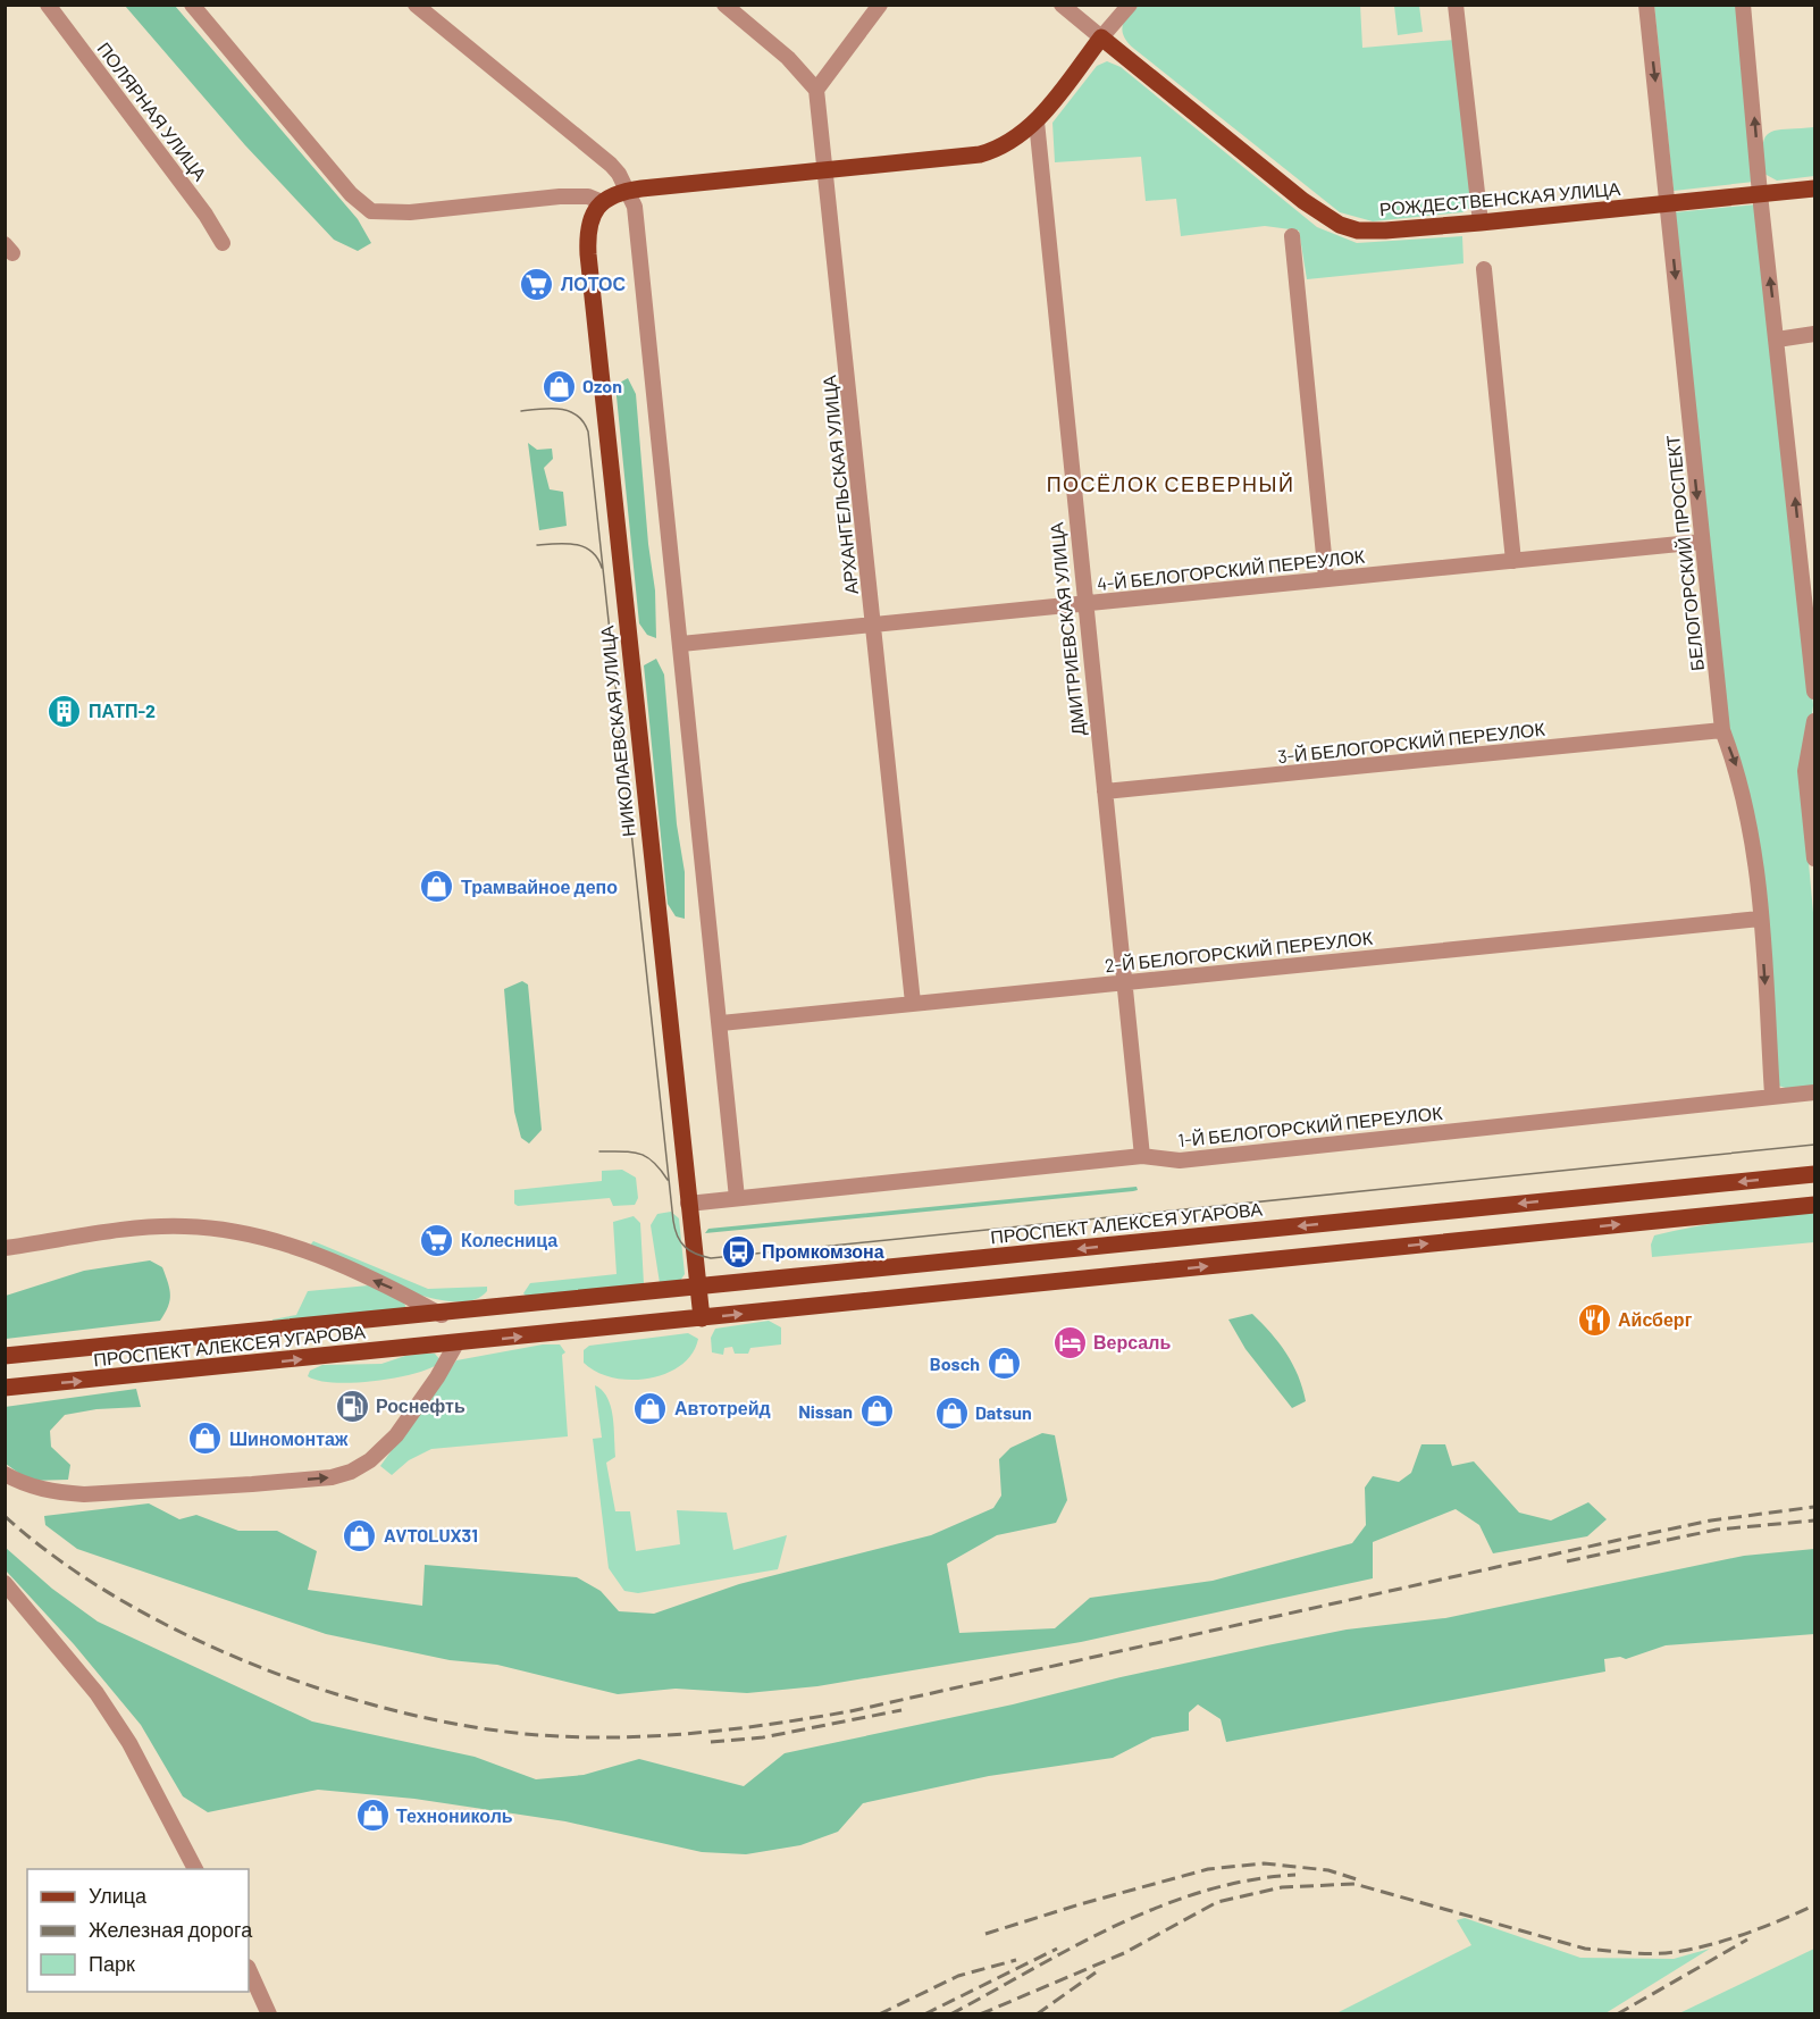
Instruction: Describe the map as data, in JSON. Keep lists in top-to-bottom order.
{
  "streets": {
    "main road": ["РОЖДЕСТВЕНСКАЯ УЛИЦА", "НИКОЛАЕВСКАЯ УЛИЦА", "ПРОСПЕКТ АЛЕКСЕЯ УГАРОВА"],
    "street": [
      "ПОЛЯРНАЯ УЛИЦА",
      "АРХАНГЕЛЬСКАЯ УЛИЦА",
      "БЕЛОГОРСКИЙ ПРОСПЕКТ",
      "4-Й БЕЛОГОРСКИЙ ПЕРЕУЛОК",
      "ДМИТРИЕВСКАЯ УЛИЦА",
      "3-Й БЕЛОГОРСКИЙ ПЕРЕУЛОК",
      "2-Й БЕЛОГОРСКИЙ ПЕРЕУЛОК",
      "1-Й БЕЛОГОРСКИЙ ПЕРЕУЛОК"
    ]
  },
  "crossings": [
    ["РОЖДЕСТВЕНСКАЯ УЛИЦА", "БЕЛОГОРСКИЙ ПРОСПЕКТ"],
    ["АРХАНГЕЛЬСКАЯ УЛИЦА", "4-Й БЕЛОГОРСКИЙ ПЕРЕУЛОК"],
    ["АРХАНГЕЛЬСКАЯ УЛИЦА", "2-Й БЕЛОГОРСКИЙ ПЕРЕУЛОК"],
    ["БЕЛОГОРСКИЙ ПРОСПЕКТ", "4-Й БЕЛОГОРСКИЙ ПЕРЕУЛОК"],
    ["БЕЛОГОРСКИЙ ПРОСПЕКТ", "3-Й БЕЛОГОРСКИЙ ПЕРЕУЛОК"],
    ["БЕЛОГОРСКИЙ ПРОСПЕКТ", "2-Й БЕЛОГОРСКИЙ ПЕРЕУЛОК"],
    ["БЕЛОГОРСКИЙ ПРОСПЕКТ", "1-Й БЕЛОГОРСКИЙ ПЕРЕУЛОК"],
    ["4-Й БЕЛОГОРСКИЙ ПЕРЕУЛОК", "ДМИТРИЕВСКАЯ УЛИЦА"],
    ["ДМИТРИЕВСКАЯ УЛИЦА", "3-Й БЕЛОГОРСКИЙ ПЕРЕУЛОК"],
    ["ДМИТРИЕВСКАЯ УЛИЦА", "2-Й БЕЛОГОРСКИЙ ПЕРЕУЛОК"],
    ["ДМИТРИЕВСКАЯ УЛИЦА", "1-Й БЕЛОГОРСКИЙ ПЕРЕУЛОК"],
    ["НИКОЛАЕВСКАЯ УЛИЦА", "1-Й БЕЛОГОРСКИЙ ПЕРЕУЛОК"],
    ["НИКОЛАЕВСКАЯ УЛИЦА", "ПРОСПЕКТ АЛЕКСЕЯ УГАРОВА"]
  ],
  "districts": ["ПОСЁЛОК СЕВЕРНЫЙ"],
  "places": {
    "supermarket": ["ЛОТОС", "Колесница"],
    "shop": [
      "Ozon",
      "Трамвайное депо",
      "Bosch",
      "Автотрейд",
      "Nissan",
      "Datsun",
      "Шиномонтаж",
      "AVTOLUX31",
      "Технониколь"
    ],
    "building": ["ПАТП-2"],
    "bus stop": ["Промкомзона"],
    "restaurant": ["Айсберг"],
    "hotel": ["Версаль"],
    "fuel station": ["Роснефть"]
  },
  "legend": ["Улица", "Железная дорога", "Парк"]
}
